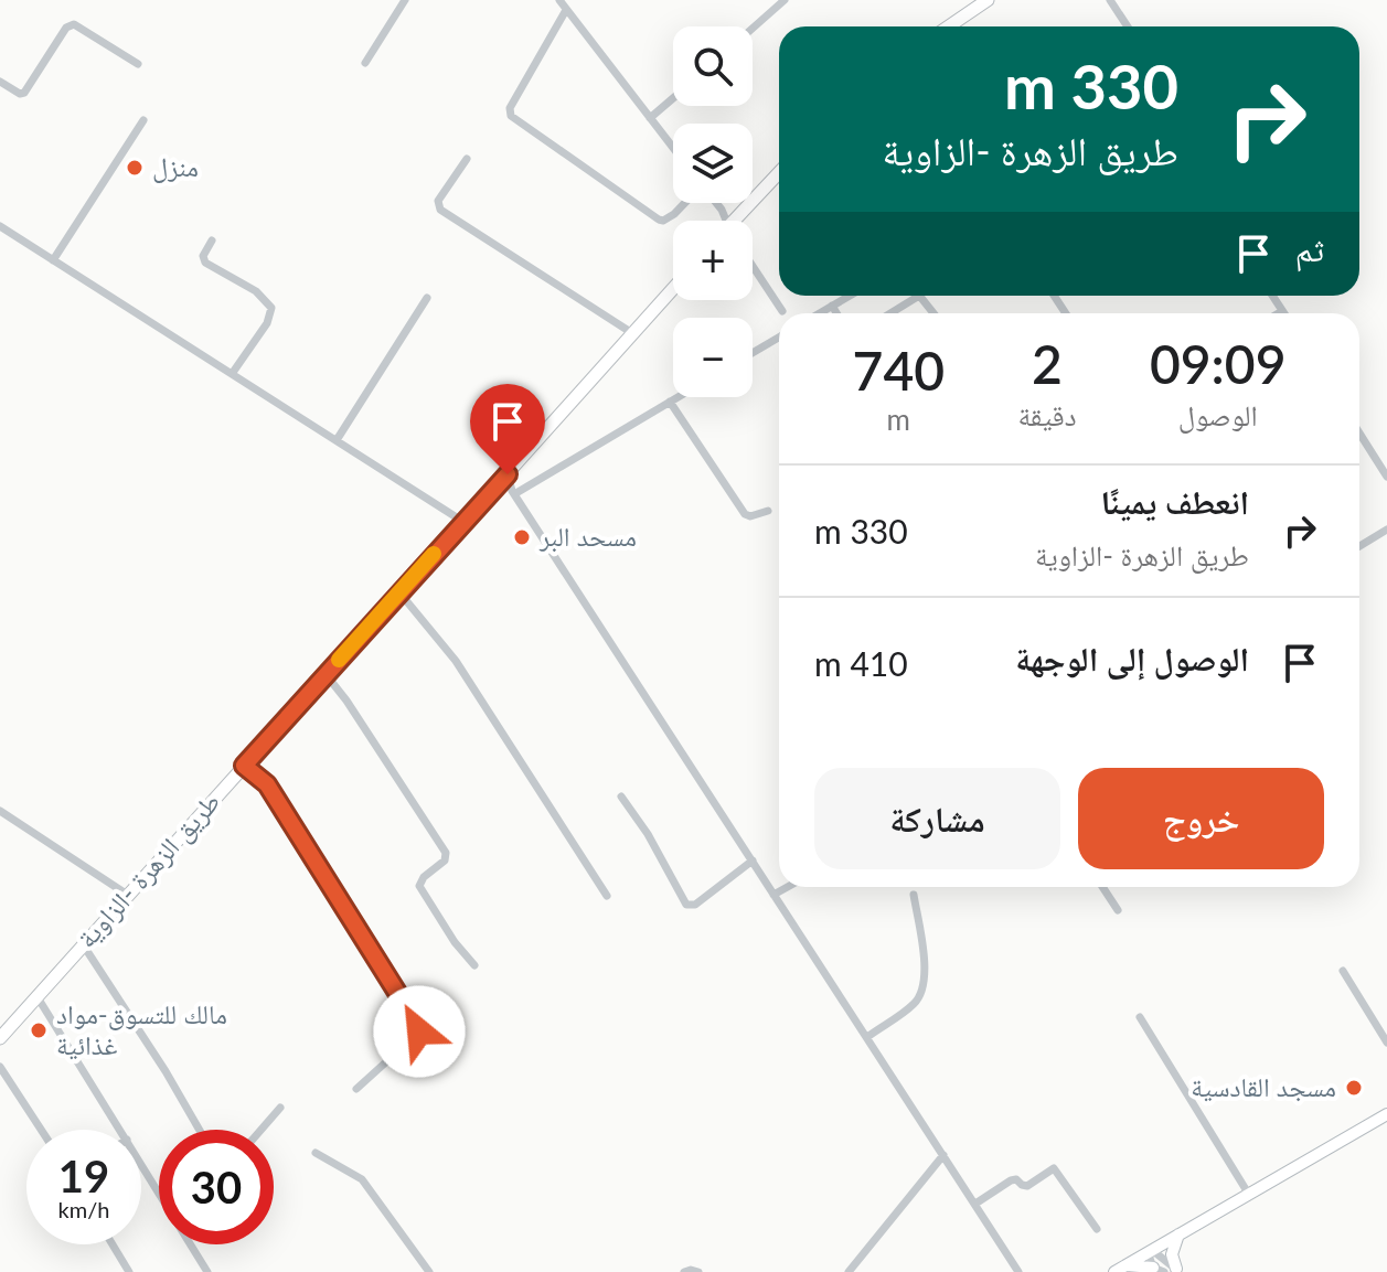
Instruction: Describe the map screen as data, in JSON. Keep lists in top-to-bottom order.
{
  "streets": {
    "main road": ["طريق الزهرة -الزاوية"]
  },
  "places": [
    "منزل",
    "مسحد البر",
    "مالك للتسوق-مواد غذائية",
    "مسجد القادسية"
  ],
  "page": {
    "map_buttons": ["+", "−"],
    "turn": ["330 m", "طريق الزهرة -الزاوية"],
    "then": "ثم",
    "eta": [
      "09:09",
      "الوصول",
      "2",
      "دقيقة",
      "740",
      "m"
    ],
    "list": [
      {
        "name": "انعطف يمينًا",
        "note": "طريق الزهرة -الزاوية",
        "value": "330 m"
      },
      {
        "name": "الوصول إلى الوجهة",
        "value": "410 m"
      }
    ],
    "buttons": ["خروج", "مشاركة"],
    "speed": "19 km/h",
    "limit": "30"
  }
}
